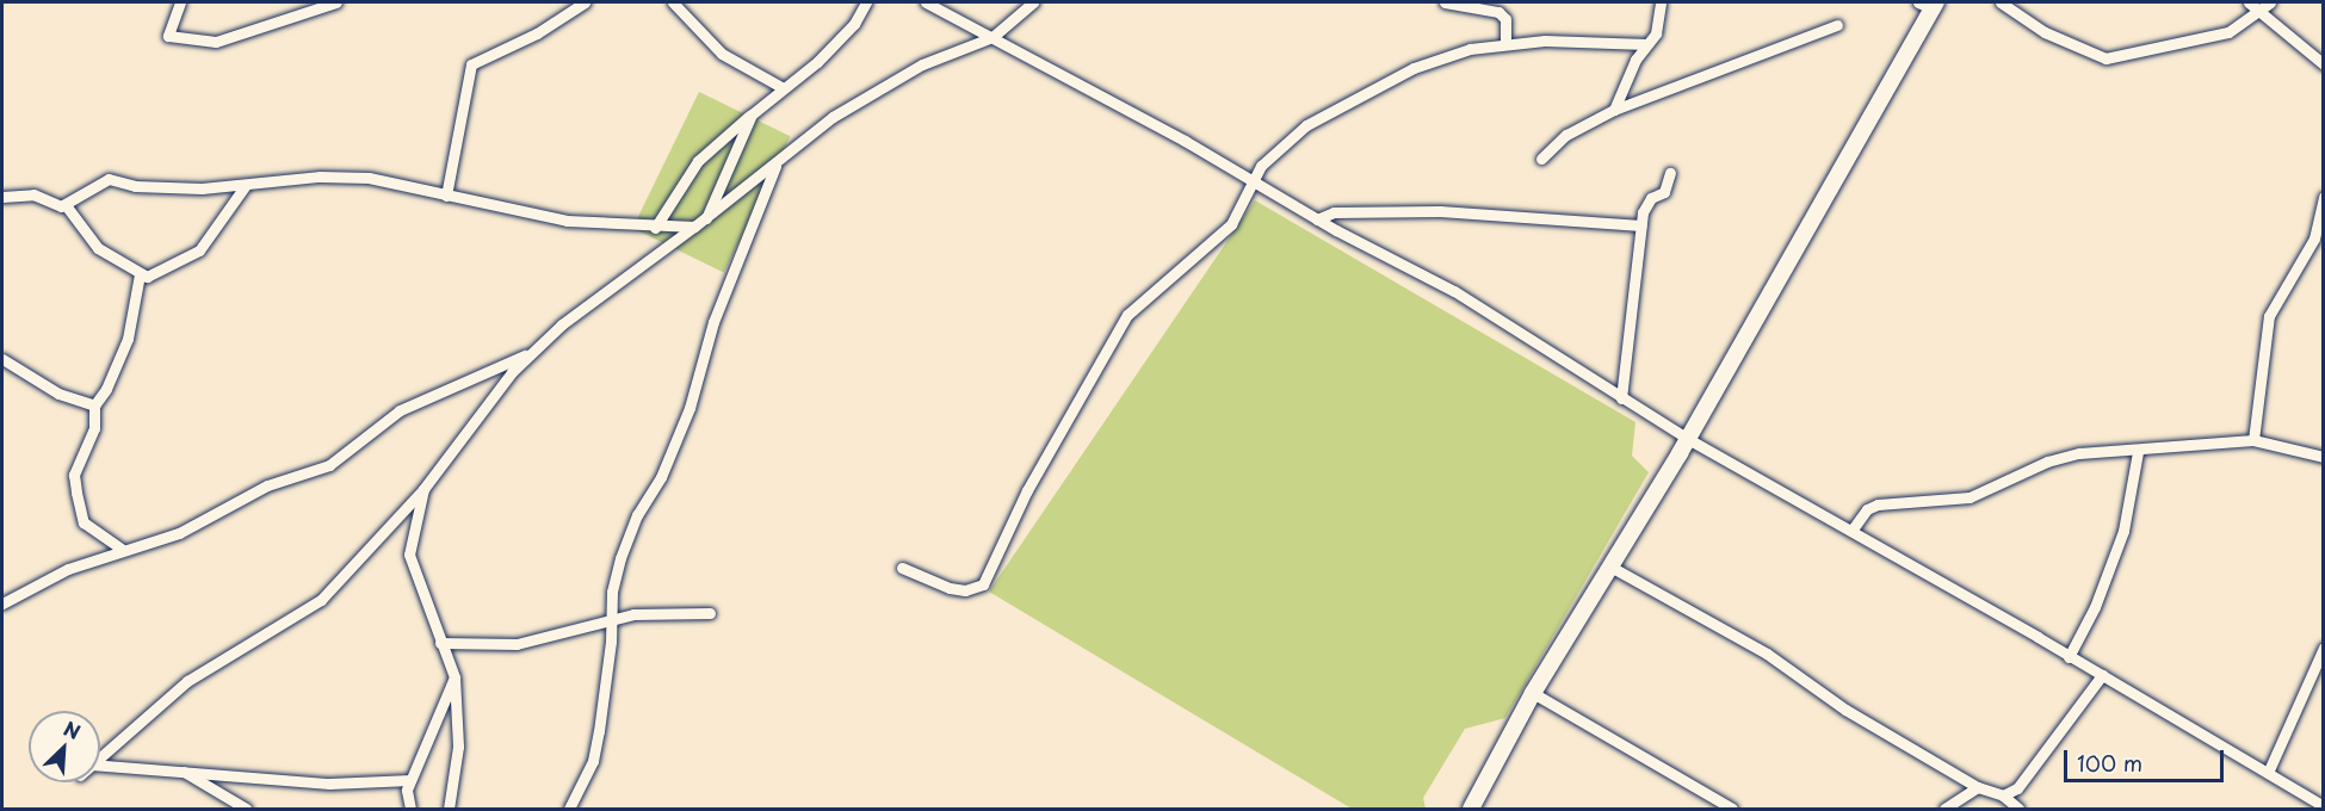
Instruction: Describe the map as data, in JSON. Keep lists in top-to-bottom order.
{
  "scale_bar": "100 m",
  "north": "top right"
}
